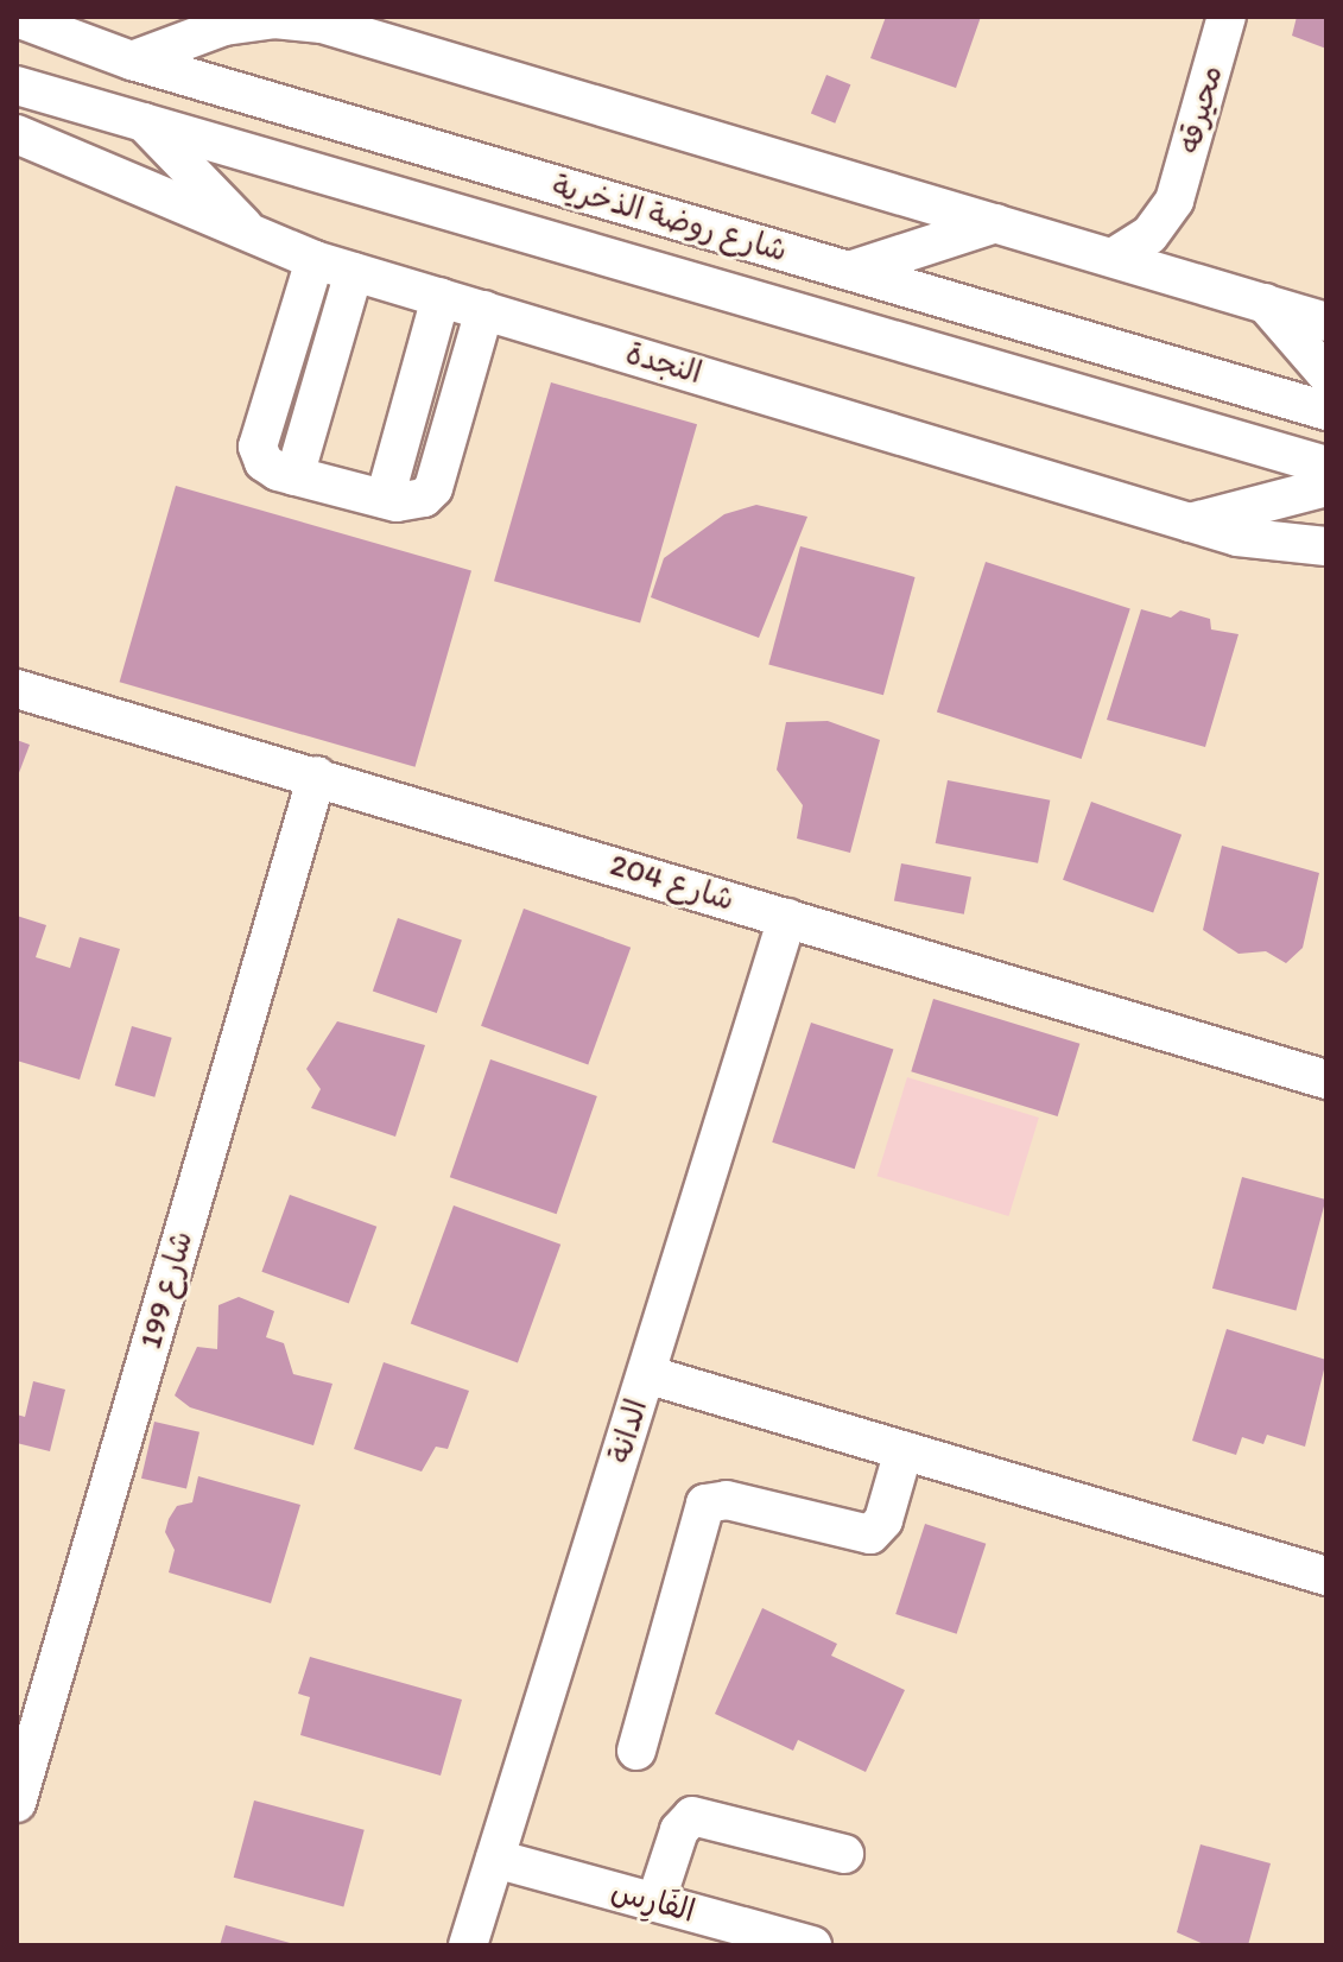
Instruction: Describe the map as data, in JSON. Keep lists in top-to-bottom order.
{
  "streets": {
    "street": [
      "محيرقه",
      "شارع روضة الذخرية",
      "النجدة",
      "شارع 204",
      "شارع 199",
      "الدانة",
      "الفَارِس"
    ]
  },
  "crossings": [
    ["شارع 204", "شارع 199"],
    ["شارع 204", "الدانة"],
    ["الدانة", "الفَارِس"]
  ]
}
